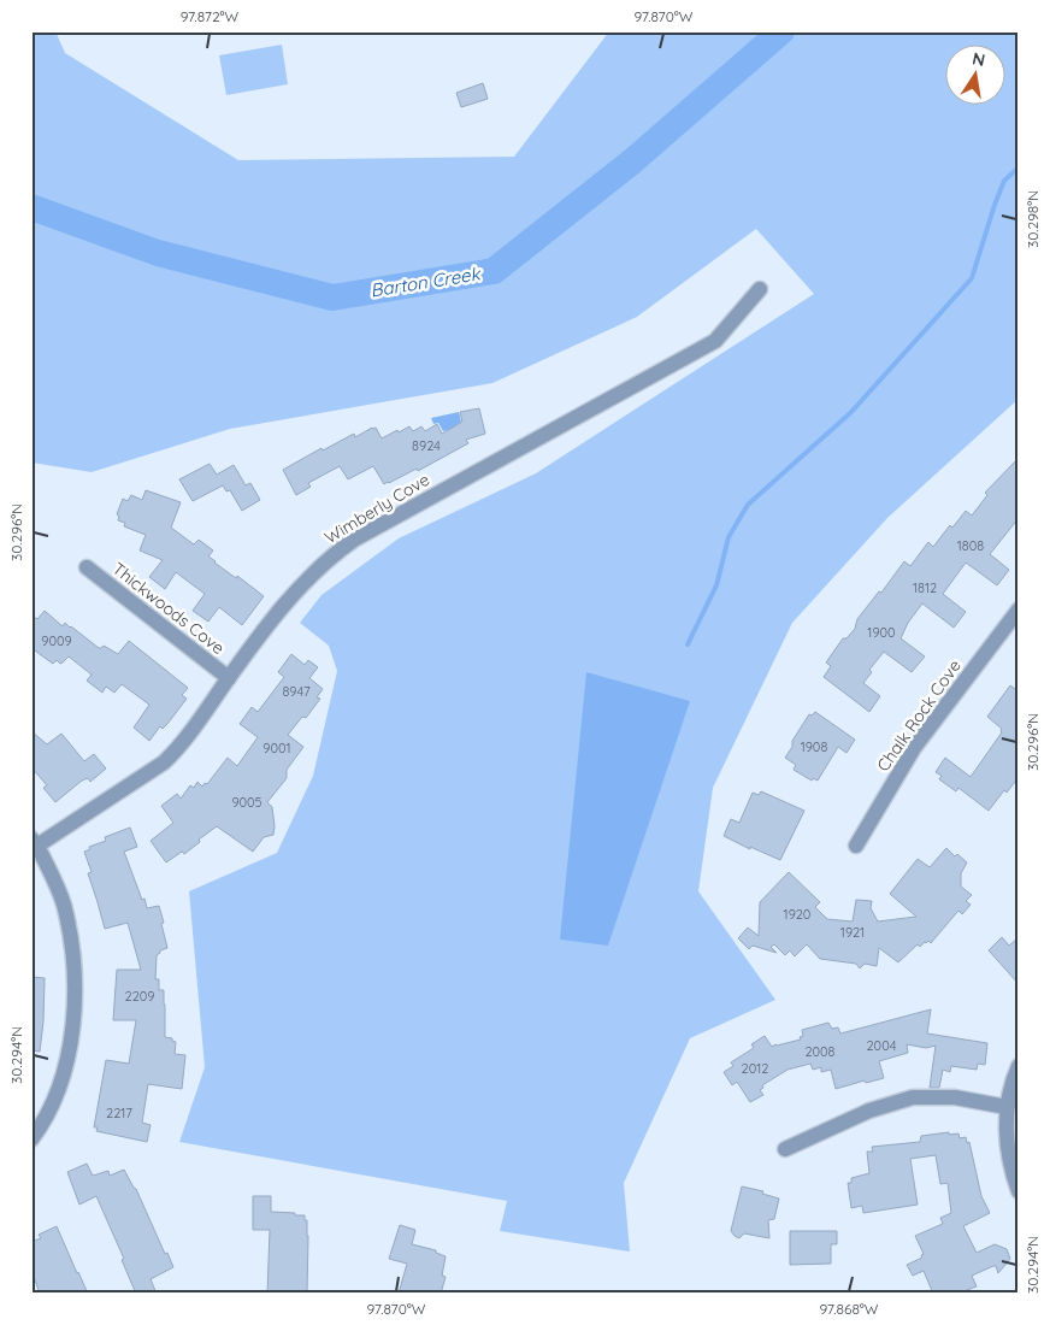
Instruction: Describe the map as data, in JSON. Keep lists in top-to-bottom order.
{
  "streets": {
    "street": ["Wimberly Cove", "Thickwoods Cove", "Chalk Rock Cove"]
  },
  "crossings": [
    ["Wimberly Cove", "Thickwoods Cove"]
  ],
  "water": ["Barton Creek"],
  "house_numbers": [
    "8924",
    "1808",
    "1812",
    "1900",
    "9009",
    "8947",
    "1908",
    "9001",
    "9005",
    "1920",
    "1921",
    "2209",
    "2004",
    "2008",
    "2012",
    "2217"
  ],
  "north": "top",
  "coordinates": [
    "97.872°W",
    "97.870°W",
    "30.298°N",
    "30.296°N",
    "30.294°N",
    "97.868°W"
  ]
}
